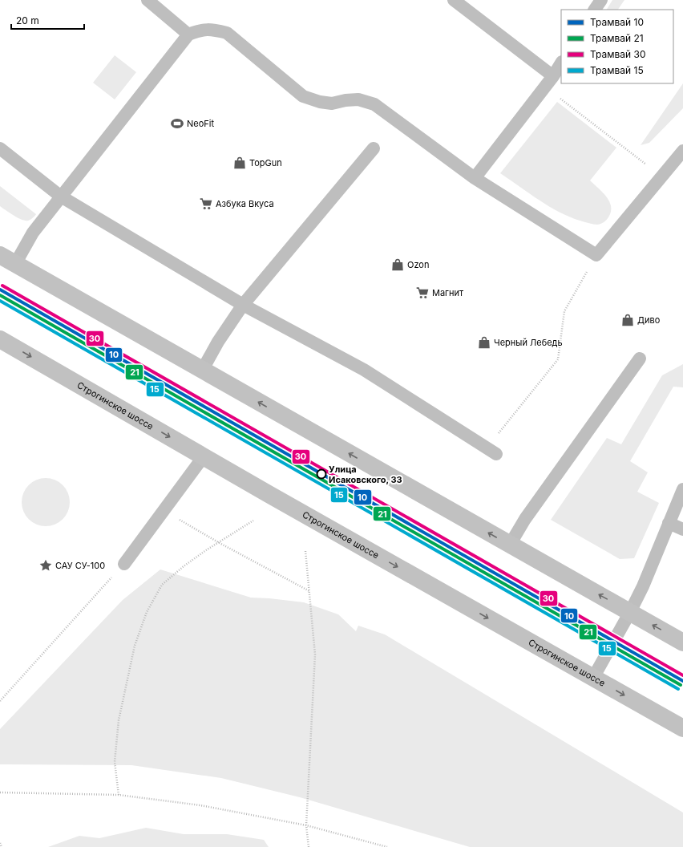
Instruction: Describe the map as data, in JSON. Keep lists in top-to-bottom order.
{
  "streets": {
    "main road": ["Строгинское шоссе"]
  },
  "places": {
    "sports": ["NeoFit"],
    "shop": [
      "TopGun",
      "Ozon",
      "Диво",
      "Черный Лебедь"
    ],
    "supermarket": ["Азбука Вкуса", "Магнит"],
    "other": ["Улица Исаковского, 33"],
    "place": ["САУ СУ-100"]
  },
  "lines": [
    "tram line 30",
    "tram line 10",
    "tram line 21",
    "tram line 15"
  ],
  "legend": [
    "Трамвай 10",
    "Трамвай 21",
    "Трамвай 30",
    "Трамвай 15"
  ],
  "scale_bar": "20 m"
}
